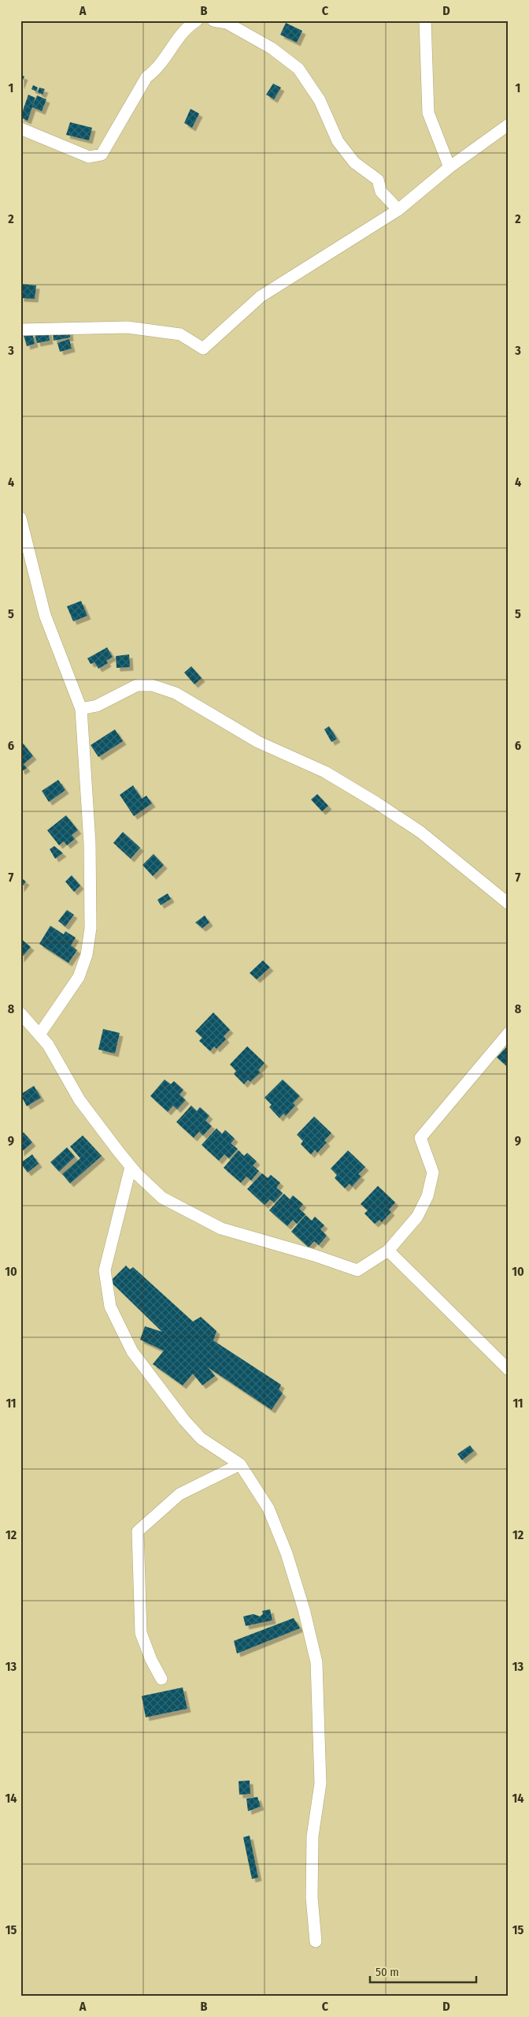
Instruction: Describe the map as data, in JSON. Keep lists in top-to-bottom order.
{
  "scale_bar": "50 m",
  "grid": {
    "columns": [
      "A",
      "B",
      "C",
      "D"
    ],
    "rows": [
      "1",
      "2",
      "3",
      "4",
      "5",
      "6",
      "7",
      "8",
      "9",
      "10",
      "11",
      "12",
      "13",
      "14",
      "15"
    ]
  }
}
